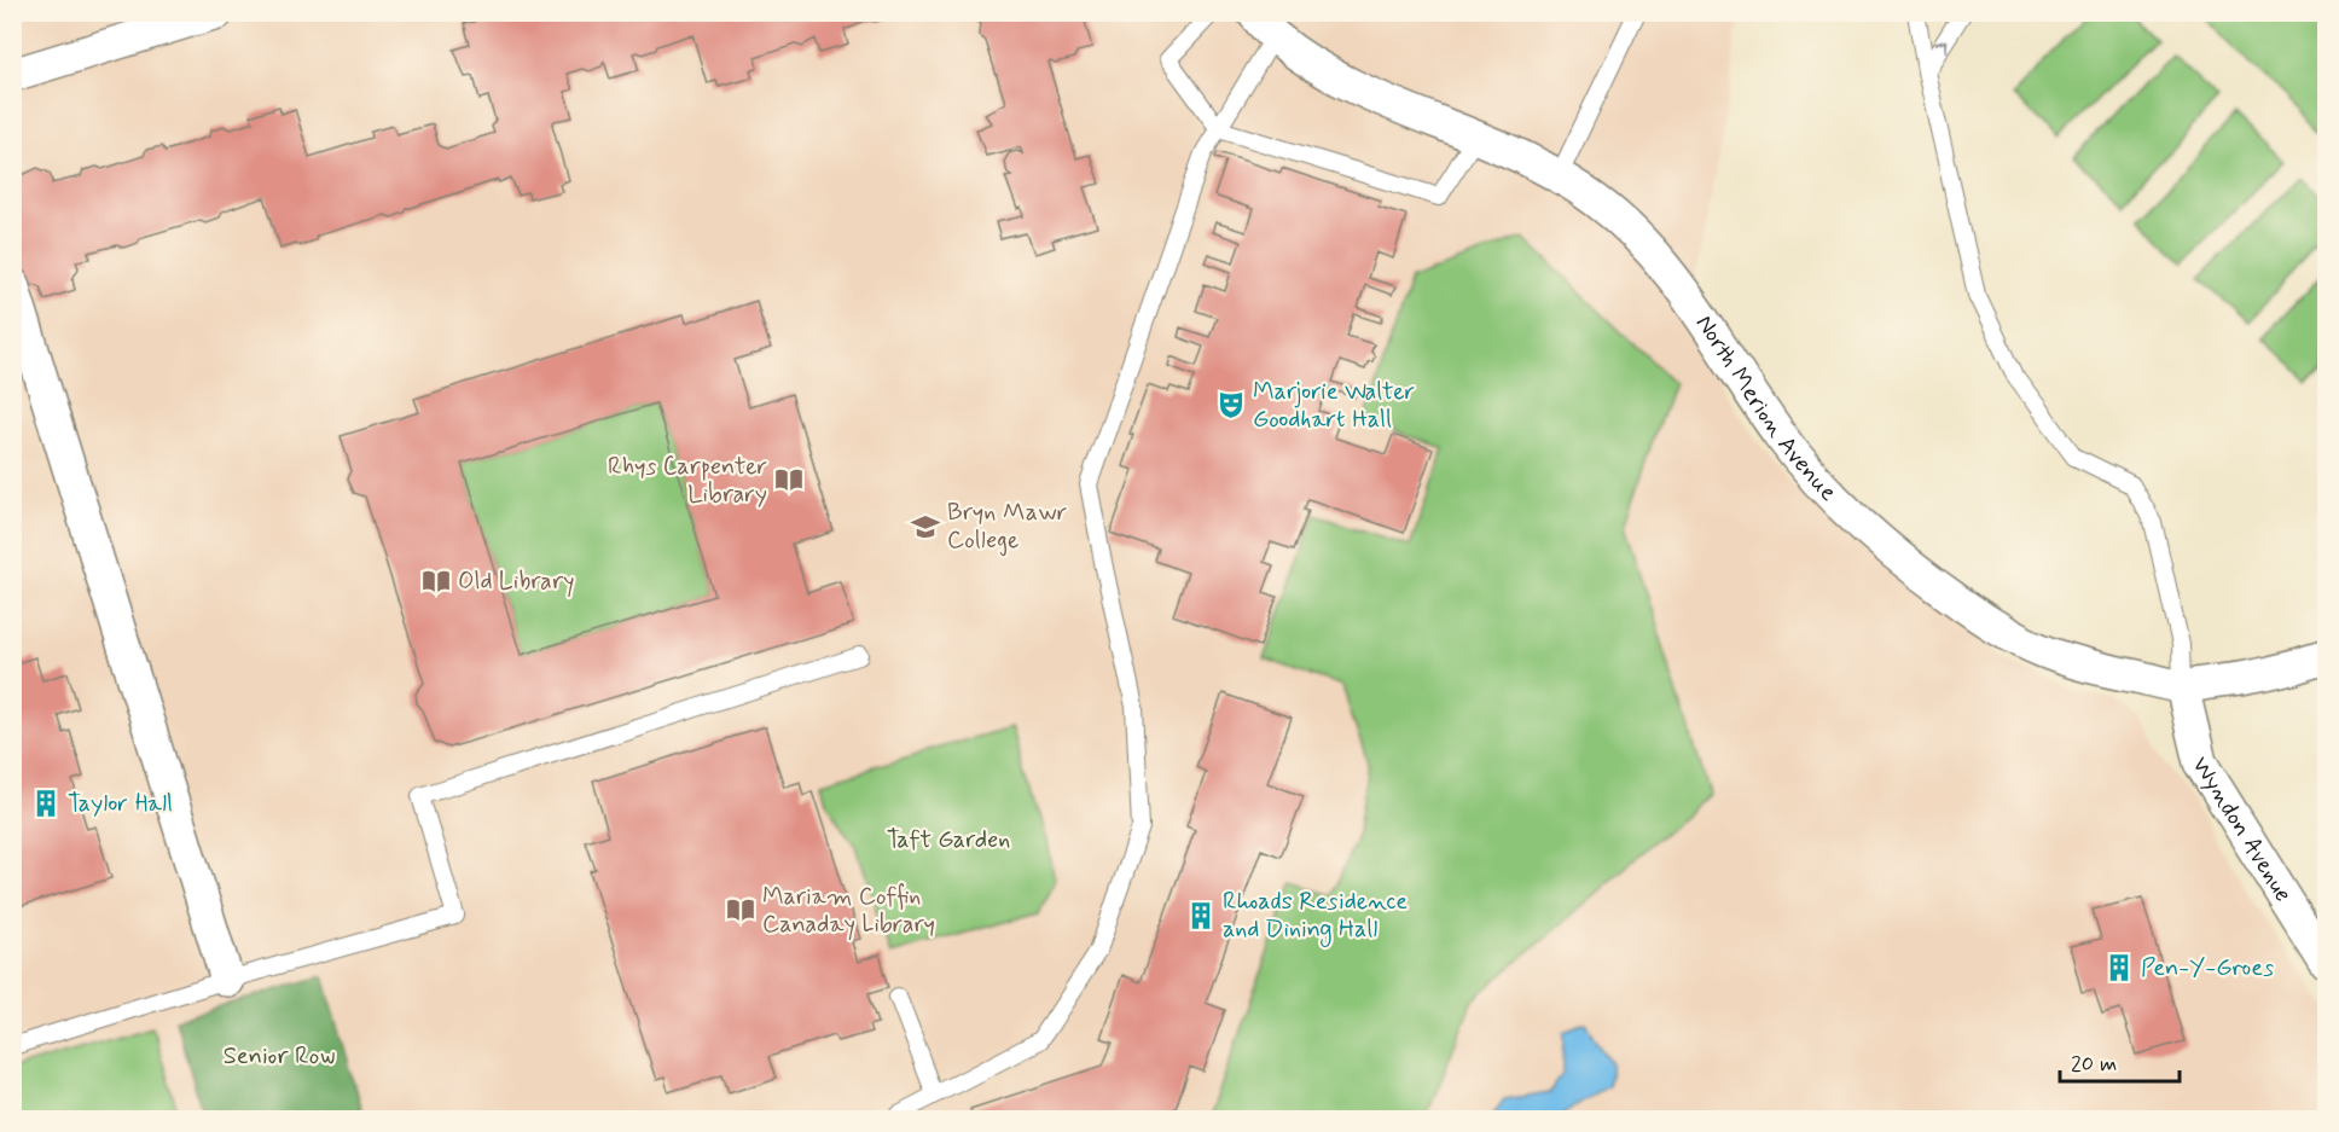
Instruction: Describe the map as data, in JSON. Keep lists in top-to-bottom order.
{
  "streets": {
    "street": ["North Merion Avenue", "Wyndon Avenue"]
  },
  "crossings": [
    ["North Merion Avenue", "Wyndon Avenue"]
  ],
  "parks": ["Taft Garden", "Senior Row"],
  "places": {
    "theatre": ["Marjorie Walter Goodhart Hall"],
    "library": ["Rhys Carpenter Library", "Old Library", "Mariam Coffin Canaday Library"],
    "school or university": ["Bryn Mawr College"],
    "building": ["Taylor Hall", "Rhoads Residence and Dining Hall", "Pen-Y-Groes"]
  },
  "scale_bar": "20 m"
}
